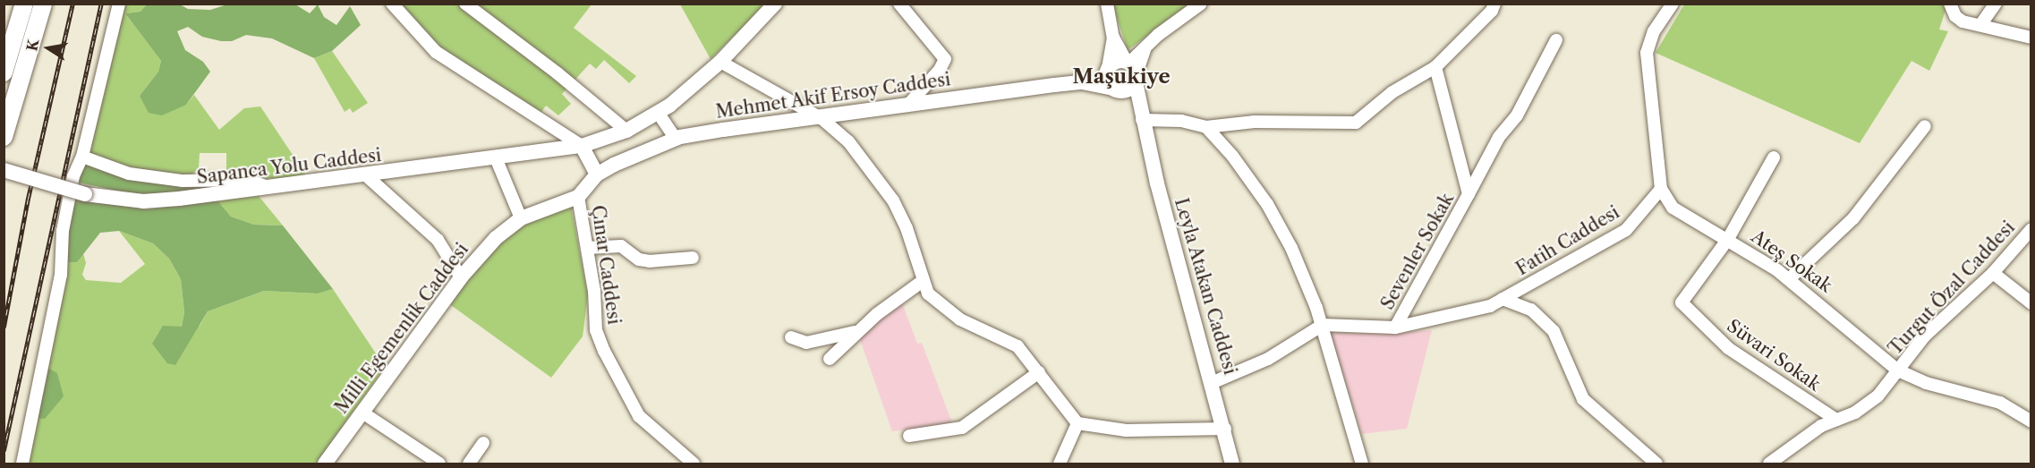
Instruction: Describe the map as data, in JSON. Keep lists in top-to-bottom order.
{
  "streets": {
    "main road": [
      "Mehmet Akif Ersoy Caddesi",
      "Sapanca Yolu Caddesi",
      "Leyla Atakan Caddesi",
      "Milli Egemenlik Caddesi"
    ],
    "street": [
      "Fatih Caddesi",
      "Sevenler Sokak",
      "Ateş Sokak",
      "Çınar Caddesi",
      "Turgut Özal Caddesi",
      "Süvari Sokak"
    ]
  },
  "crossings": [
    ["Mehmet Akif Ersoy Caddesi", "Milli Egemenlik Caddesi"],
    ["Fatih Caddesi", "Sevenler Sokak"],
    ["Fatih Caddesi", "Ateş Sokak"],
    ["Ateş Sokak", "Turgut Özal Caddesi"],
    ["Ateş Sokak", "Süvari Sokak"],
    ["Çınar Caddesi", "Milli Egemenlik Caddesi"],
    ["Turgut Özal Caddesi", "Süvari Sokak"]
  ],
  "districts": ["Maşukiye"],
  "north": "left"
}
